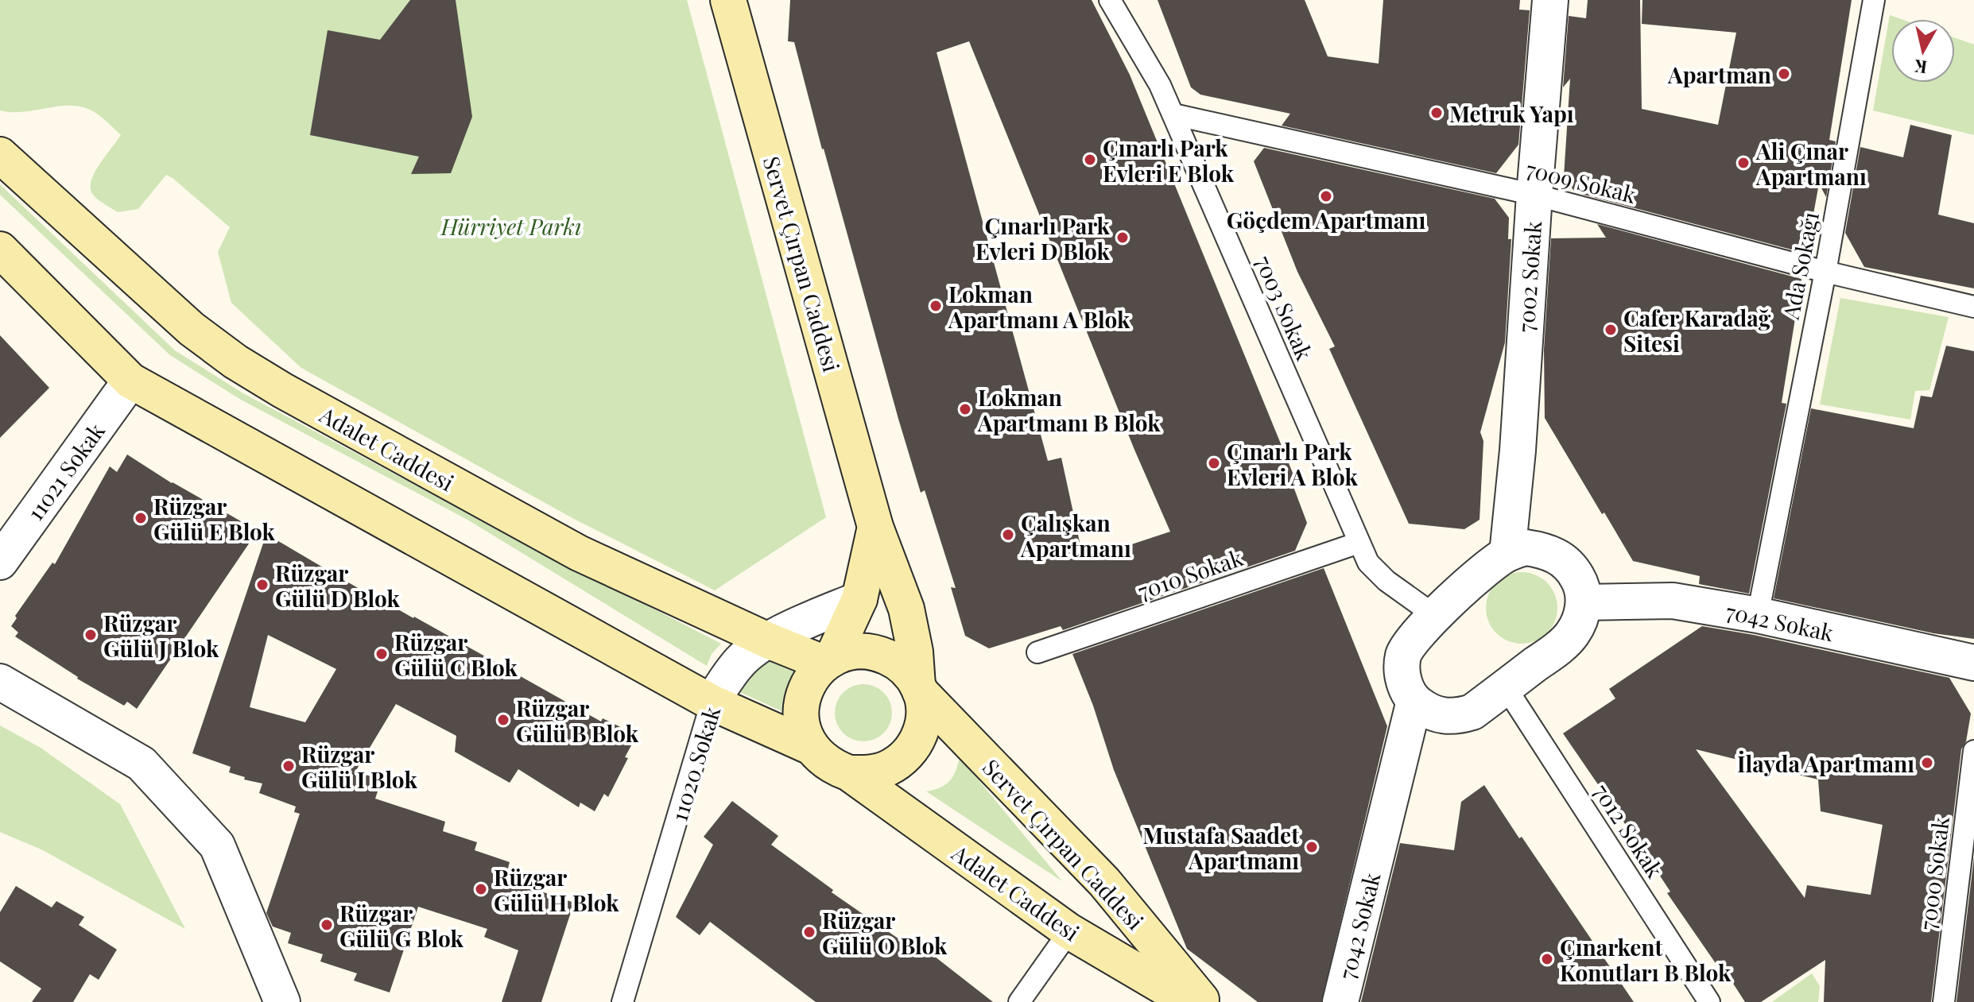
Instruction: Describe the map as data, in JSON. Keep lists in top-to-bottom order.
{
  "streets": {
    "street": [
      "Servet Çırpan Caddesi",
      "7002 Sokak",
      "Adalet Caddesi",
      "11021 Sokak",
      "7042 Sokak",
      "11020 Sokak"
    ],
    "lane": [
      "7009 Sokak",
      "Ada Sokağı",
      "7003 Sokak",
      "7010 Sokak",
      "7012 Sokak",
      "7000 Sokak"
    ]
  },
  "crossings": [
    ["7009 Sokak", "Ada Sokağı"],
    ["7009 Sokak", "7002 Sokak"],
    ["7009 Sokak", "7003 Sokak"],
    ["Servet Çırpan Caddesi", "Adalet Caddesi"],
    ["Servet Çırpan Caddesi", "11020 Sokak"],
    ["Ada Sokağı", "7042 Sokak"],
    ["7003 Sokak", "7010 Sokak"],
    ["Adalet Caddesi", "11021 Sokak"],
    ["Adalet Caddesi", "11020 Sokak"]
  ],
  "parks": ["Hürriyet Parkı"],
  "places": [
    "Apartman",
    "Metruk Yapı",
    "Çınarlı Park Evleri E Blok",
    "Ali Çınar Apartmanı",
    "Göçdem Apartmanı",
    "Çınarlı Park Evleri D Blok",
    "Lokman Apartmanı A Blok",
    "Cafer Karadağ Sitesi",
    "Lokman Apartmanı B Blok",
    "Çınarlı Park Evleri A Blok",
    "Rüzgar Gülü E Blok",
    "Çalışkan Apartmanı",
    "Rüzgar Gülü D Blok",
    "Rüzgar Gülü J Blok",
    "Rüzgar Gülü C Blok",
    "Rüzgar Gülü B Blok",
    "İlayda Apartmanı",
    "Rüzgar Gülü I Blok",
    "Mustafa Saadet Apartmanı",
    "Rüzgar Gülü H Blok",
    "Rüzgar Gülü G Blok",
    "Rüzgar Gülü O Blok",
    "Çınarkent Konutları B Blok"
  ],
  "north": "bottom"
}
